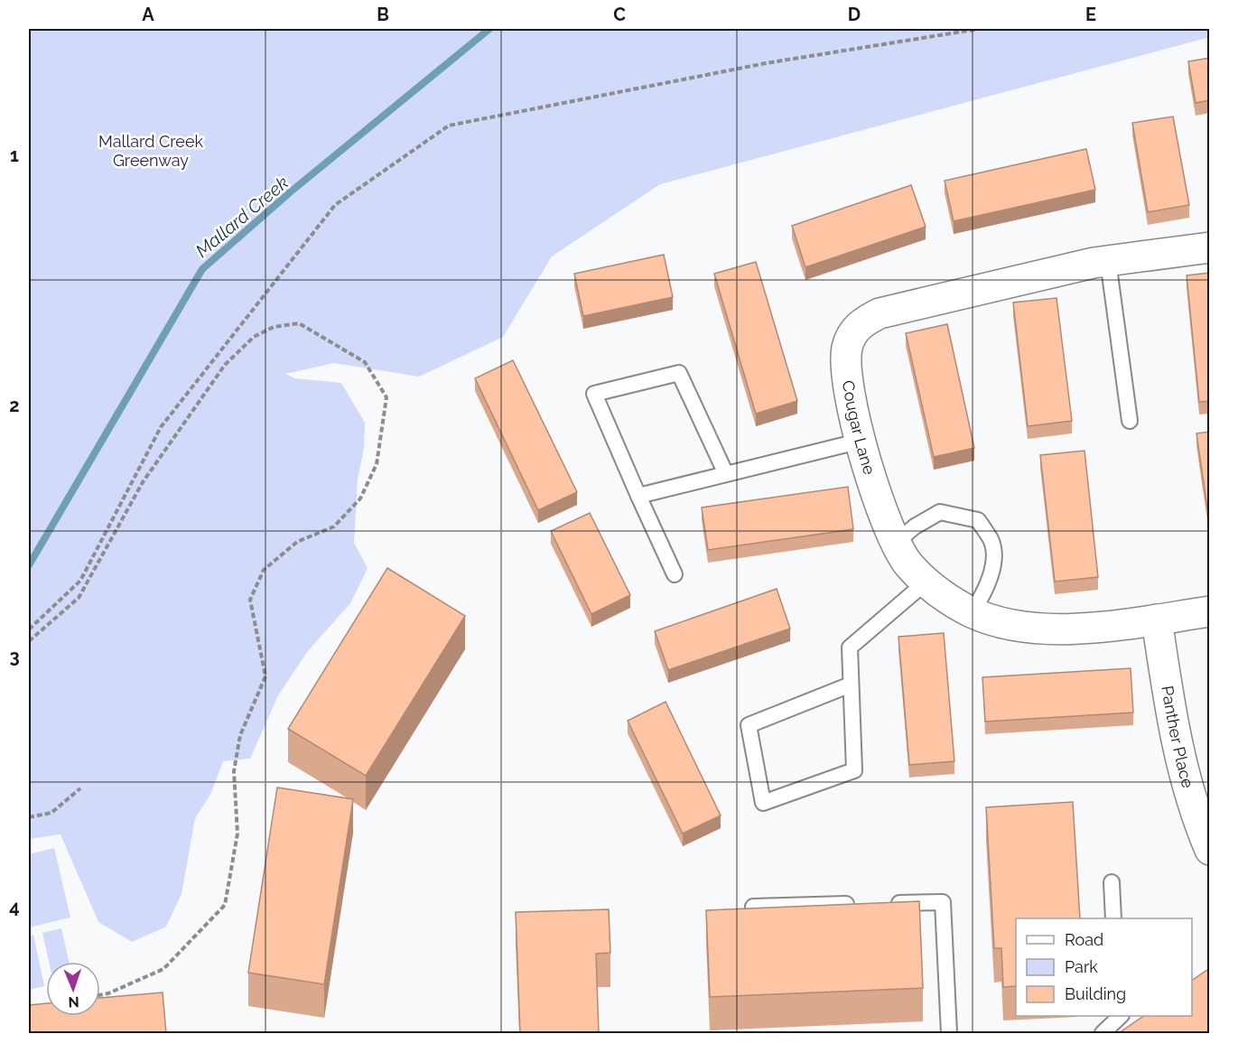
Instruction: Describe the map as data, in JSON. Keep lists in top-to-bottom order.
{
  "streets": {
    "street": ["Cougar Lane", "Panther Place"]
  },
  "crossings": [
    ["Cougar Lane", "Panther Place"]
  ],
  "water": ["Mallard Creek"],
  "parks": ["Mallard Creek Greenway"],
  "legend": ["Road", "Park", "Building"],
  "north": "bottom",
  "grid": {
    "columns": [
      "A",
      "B",
      "C",
      "D",
      "E"
    ],
    "rows": [
      "1",
      "2",
      "3",
      "4"
    ]
  }
}
